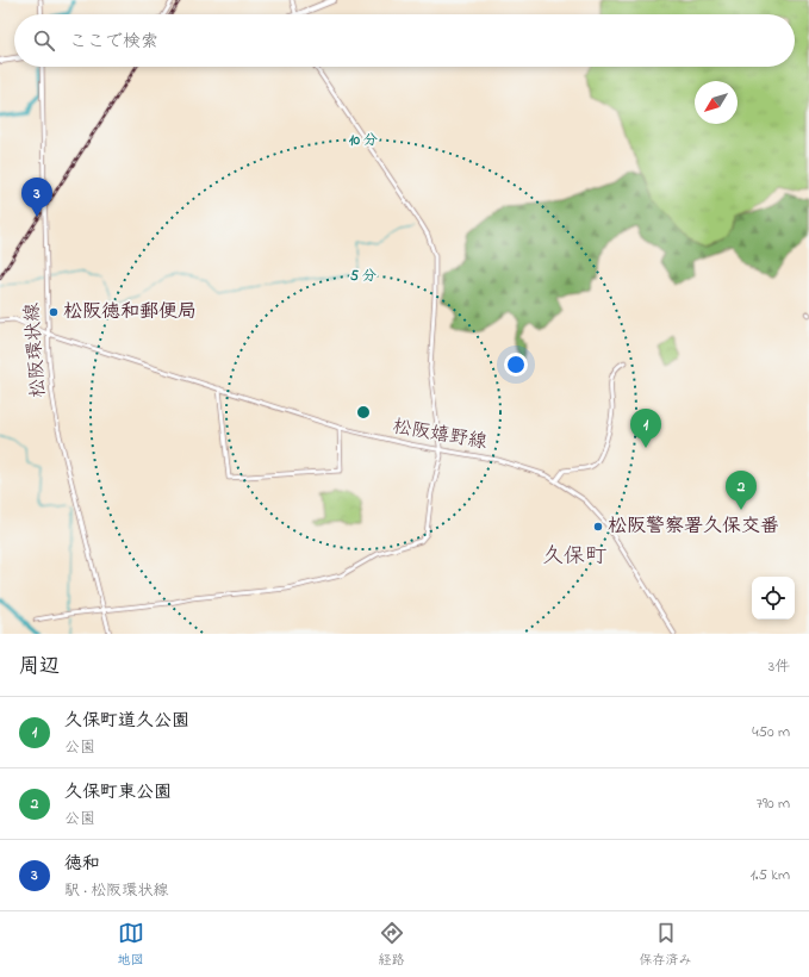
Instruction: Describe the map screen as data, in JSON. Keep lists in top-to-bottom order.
{
  "streets": {
    "street": ["松阪環状線", "松阪嬉野線"]
  },
  "crossings": [
    ["松阪環状線", "松阪嬉野線"]
  ],
  "districts": ["久保町"],
  "places": ["松阪徳和郵便局", "松阪警察署久保交番"],
  "north": "bottom left",
  "page": {
    "search": "ここで検索",
    "pins": ["3", "1", "2"],
    "heading": ["周辺", "3件"],
    "list": [
      {
        "mark": "1",
        "name": "久保町道久公園",
        "note": "公園",
        "value": "450 m"
      },
      {
        "mark": "2",
        "name": "久保町東公園",
        "note": "公園",
        "value": "790 m"
      },
      {
        "mark": "3",
        "name": "徳和",
        "note": "駅 · 松阪環状線",
        "value": "1.5 km"
      }
    ],
    "nav": ["地図", "経路", "保存済み"]
  },
  "rings": ["10 分", "5 分"]
}
